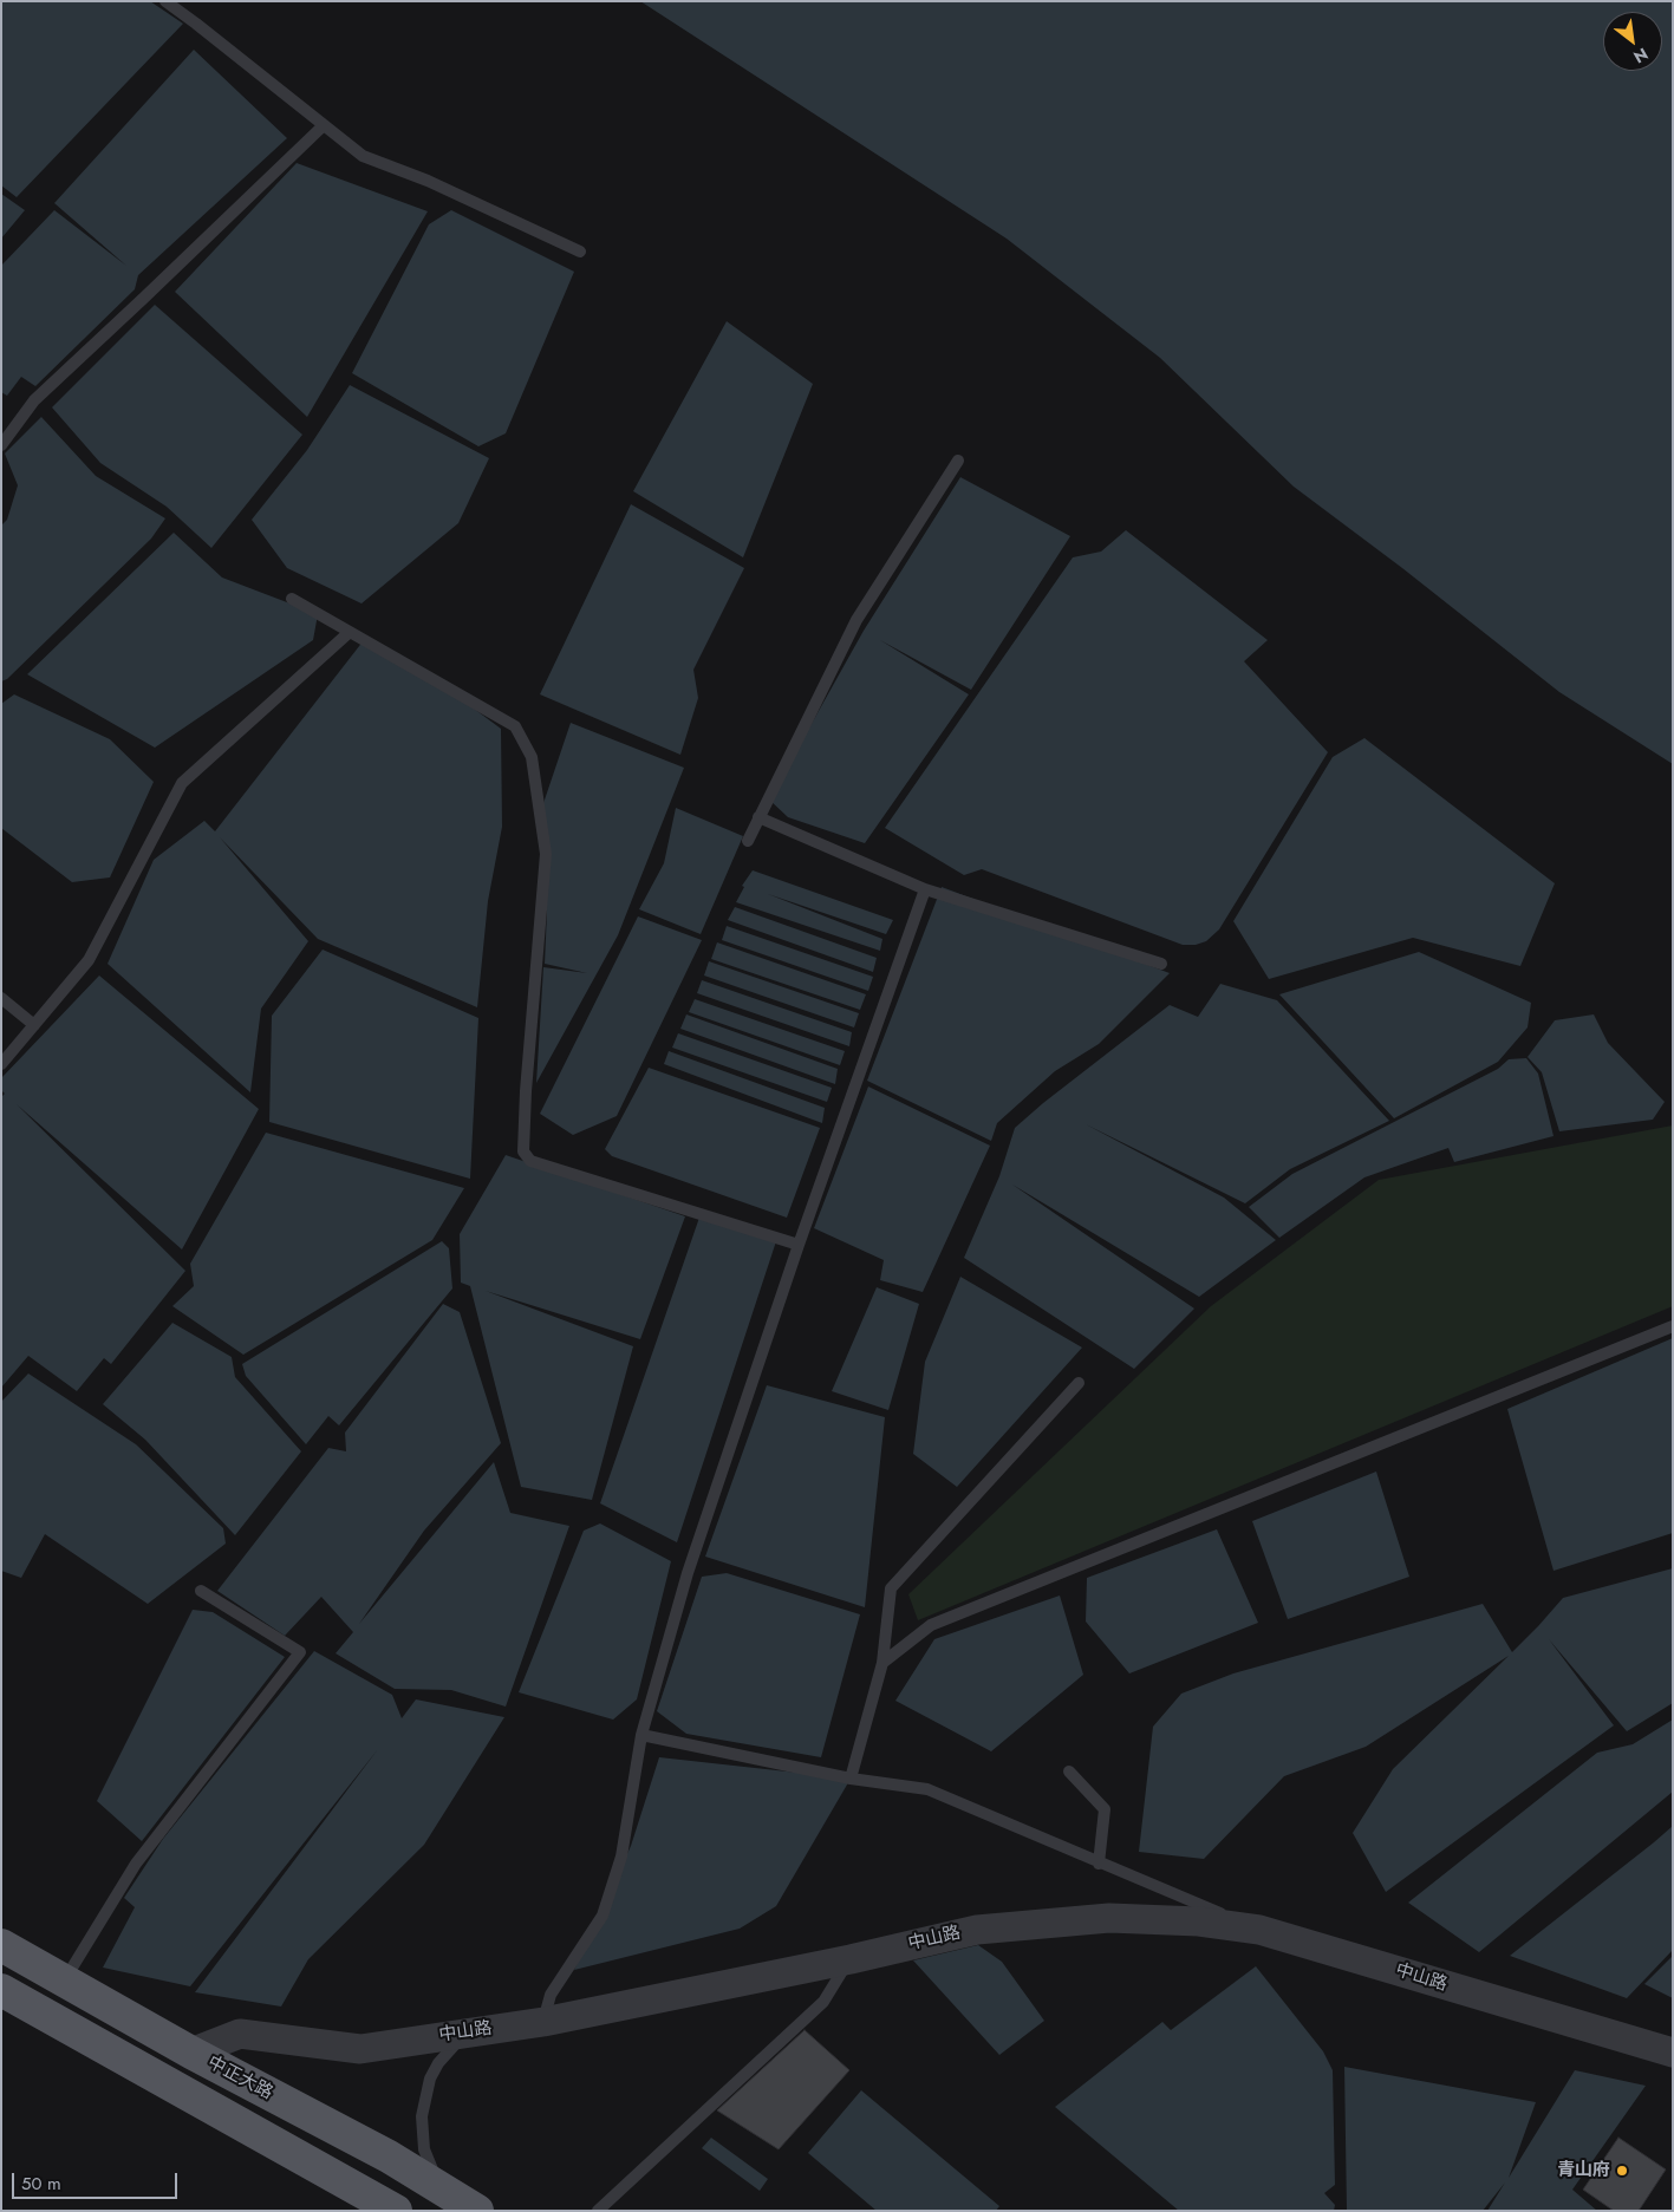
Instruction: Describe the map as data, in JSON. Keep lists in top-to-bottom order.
{
  "streets": {
    "main road": ["中正大路"],
    "street": ["中山路"]
  },
  "crossings": [
    ["中山路", "中正大路"]
  ],
  "places": ["青山府"],
  "scale_bar": "50 m",
  "north": "bottom right"
}
